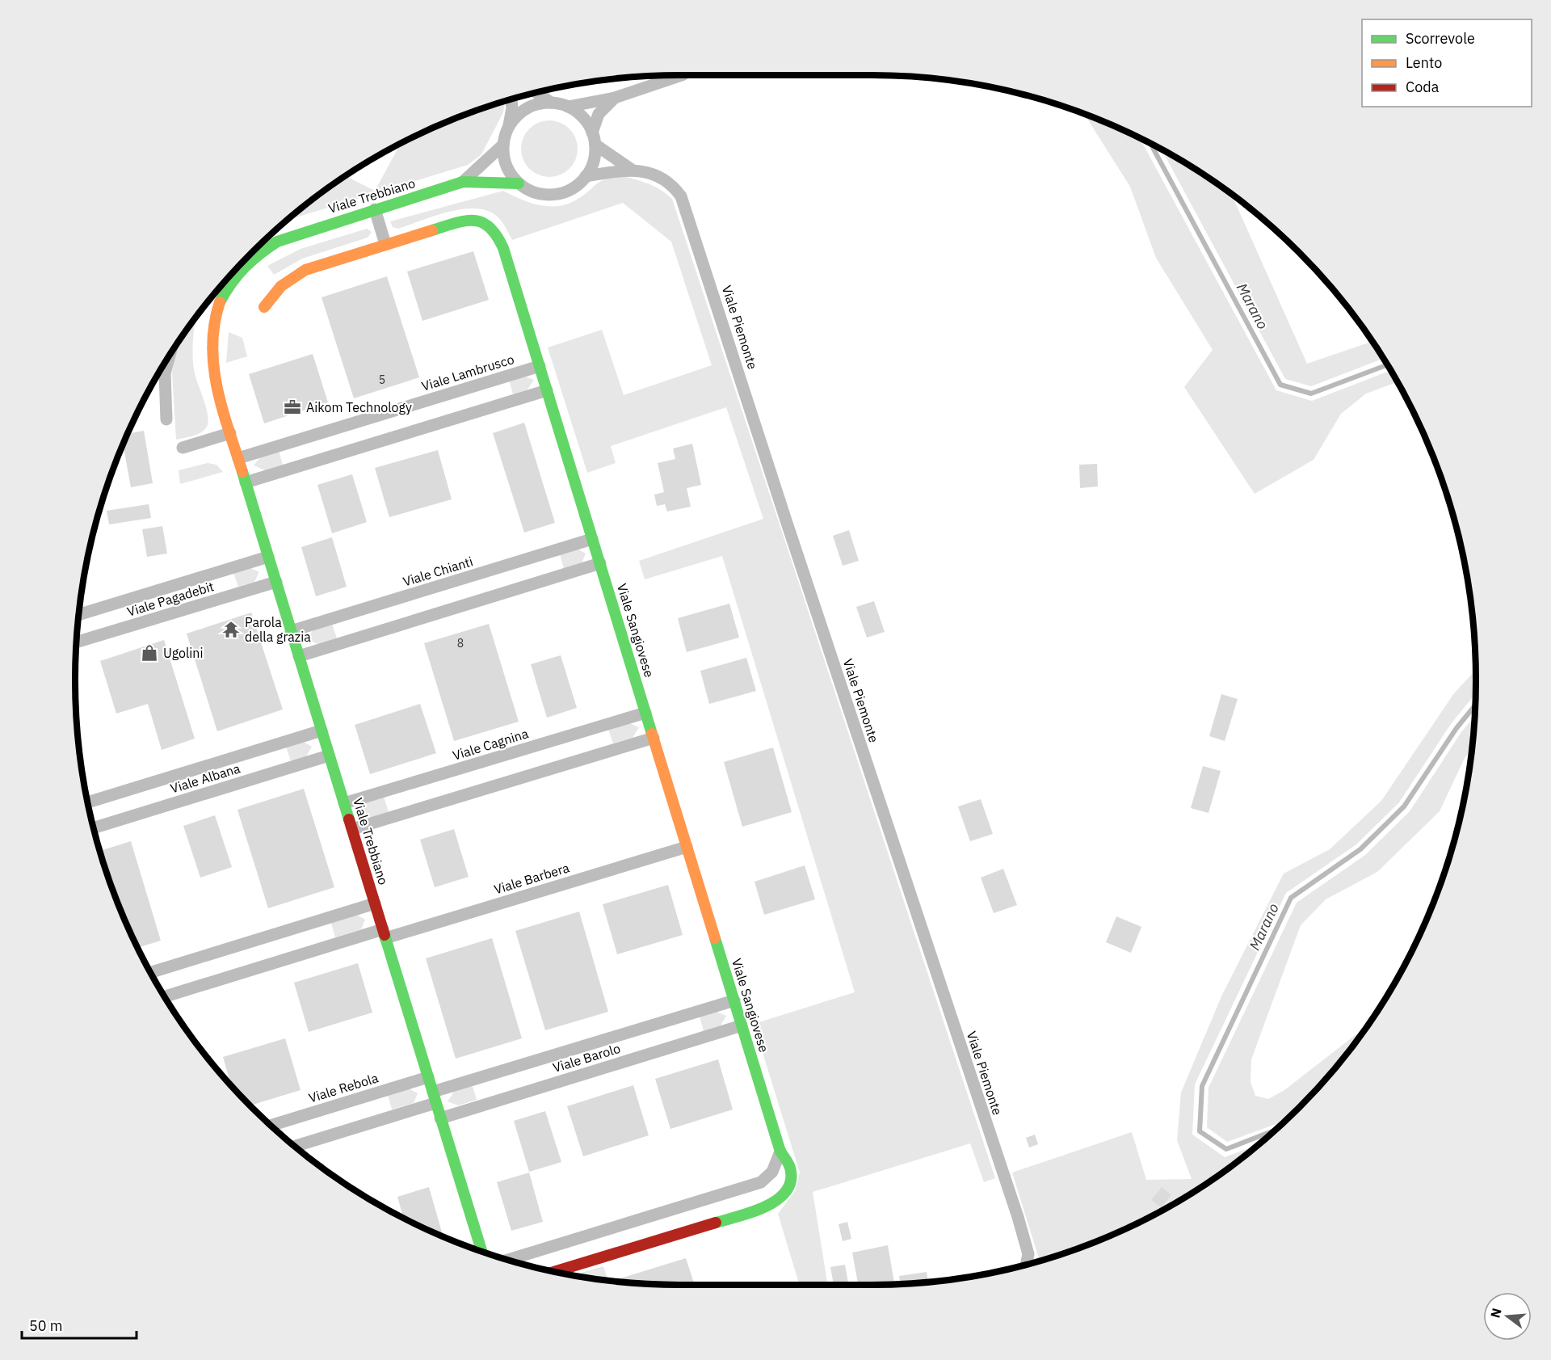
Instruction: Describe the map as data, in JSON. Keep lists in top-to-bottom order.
{
  "streets": {
    "street": [
      "Viale Trebbiano",
      "Viale Piemonte",
      "Viale Lambrusco",
      "Viale Chianti",
      "Viale Pagadebit",
      "Viale Sangiovese",
      "Viale Cagnina",
      "Viale Albana",
      "Viale Barbera",
      "Viale Barolo",
      "Viale Rebola"
    ]
  },
  "crossings": [
    ["Viale Trebbiano", "Viale Piemonte"],
    ["Viale Trebbiano", "Viale Lambrusco"],
    ["Viale Trebbiano", "Viale Chianti"],
    ["Viale Trebbiano", "Viale Pagadebit"],
    ["Viale Trebbiano", "Viale Cagnina"],
    ["Viale Trebbiano", "Viale Albana"],
    ["Viale Trebbiano", "Viale Barbera"],
    ["Viale Trebbiano", "Viale Barolo"],
    ["Viale Trebbiano", "Viale Rebola"],
    ["Viale Lambrusco", "Viale Sangiovese"],
    ["Viale Chianti", "Viale Sangiovese"],
    ["Viale Sangiovese", "Viale Cagnina"],
    ["Viale Sangiovese", "Viale Barbera"],
    ["Viale Sangiovese", "Viale Barolo"]
  ],
  "water": ["Marano"],
  "places": {
    "office": ["Aikom Technology"],
    "temple": ["Parola della grazia"],
    "shop": ["Ugolini"]
  },
  "house_numbers": ["5", "8"],
  "legend": ["Scorrevole", "Lento", "Coda"],
  "scale_bar": "50 m",
  "north": "left"
}
